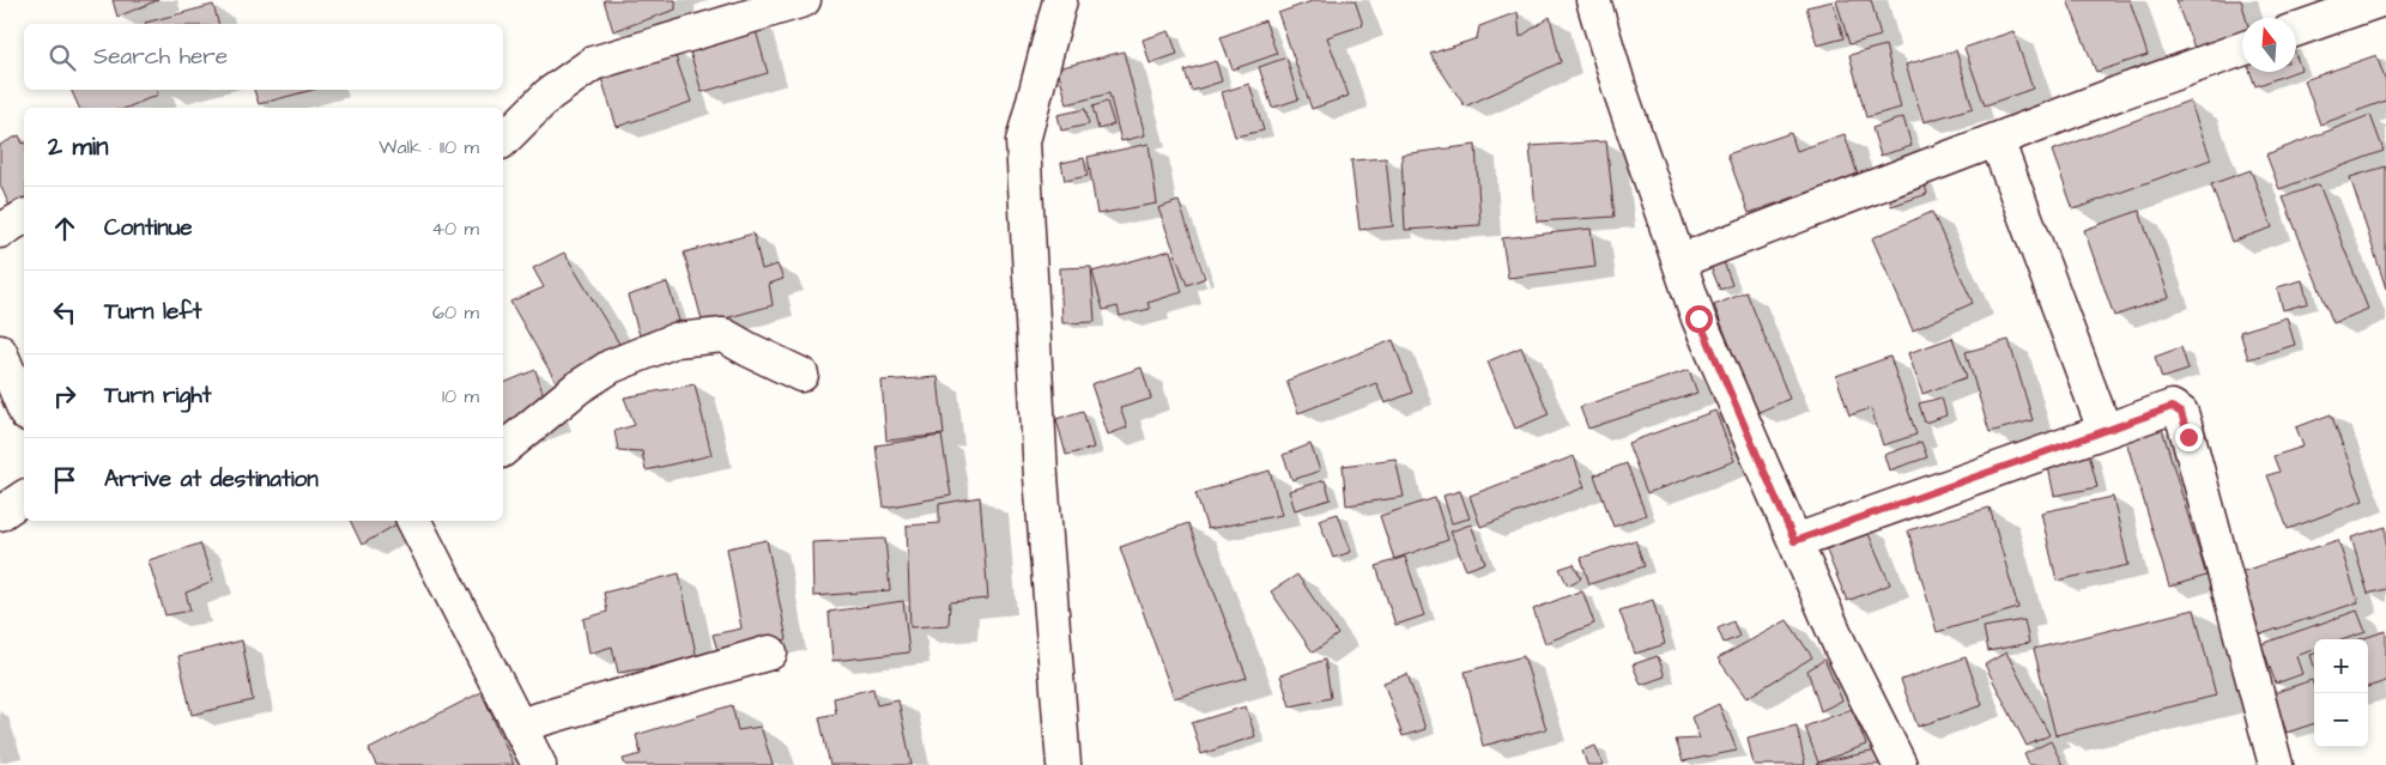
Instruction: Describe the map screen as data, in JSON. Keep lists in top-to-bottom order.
{
  "north": "top",
  "page": {
    "search": "Search here",
    "heading": ["2 min", "Walk · 110 m"],
    "list": [
      ["Continue", "40 m"],
      ["Turn left", "60 m"],
      ["Turn right", "10 m"],
      "Arrive at destination"
    ],
    "map_buttons": ["+", "−"]
  }
}
